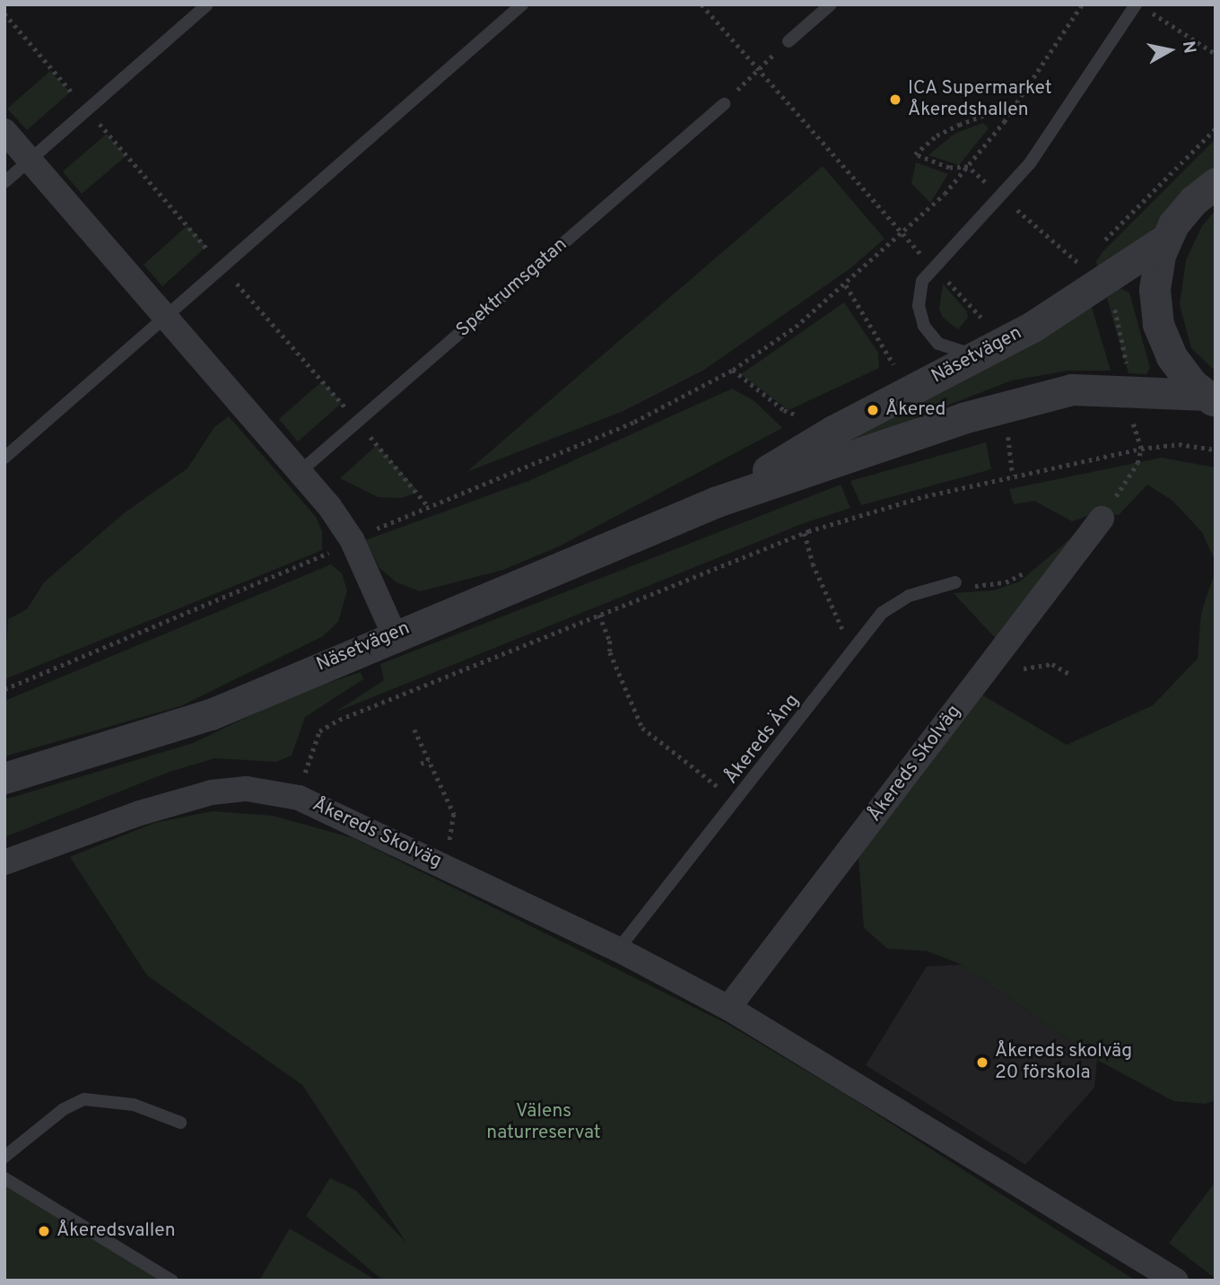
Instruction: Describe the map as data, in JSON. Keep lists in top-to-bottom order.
{
  "streets": {
    "street": ["Näsetvägen", "Åkereds Skolväg"],
    "lane": ["Spektrumsgatan", "Åkereds Äng"]
  },
  "crossings": [
    ["Åkereds Äng", "Åkereds Skolväg"]
  ],
  "parks": ["Välens naturreservat"],
  "places": [
    "ICA Supermarket Åkeredshallen",
    "Åkered",
    "Åkereds skolväg 20 förskola",
    "Åkeredsvallen"
  ],
  "north": "right"
}
